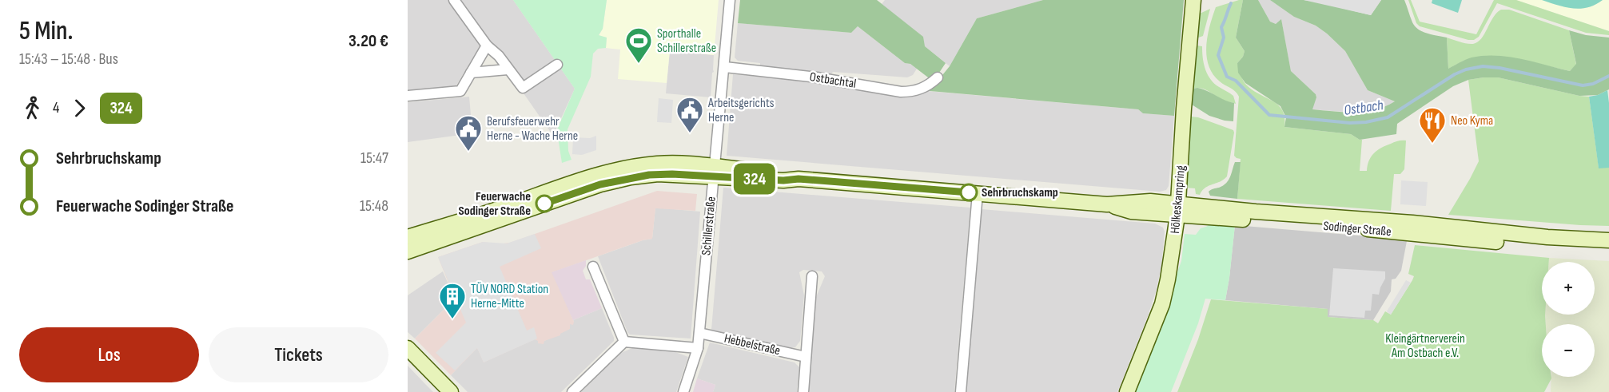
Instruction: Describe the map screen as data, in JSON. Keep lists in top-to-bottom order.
{
  "streets": {
    "main road": ["Hölkeskampring", "Sodinger Straße"],
    "street": ["Ostbachtal", "Schillerstraße", "Hebbelstraße"]
  },
  "crossings": [
    ["Ostbachtal", "Schillerstraße"],
    ["Hölkeskampring", "Sodinger Straße"],
    ["Schillerstraße", "Sodinger Straße"],
    ["Schillerstraße", "Hebbelstraße"]
  ],
  "water": ["Ostbach"],
  "parks": ["Kleingärtnerverein Am Ostbach e.V."],
  "places": {
    "sports": ["Sporthalle Schillerstraße"],
    "public building": ["Arbeitsgerichts Herne", "Berufsfeuerwehr Herne - Wache Herne"],
    "restaurant": ["Neo Kyma"],
    "other": ["Sehrbruchskamp", "Feuerwache Sodinger Straße"],
    "building": ["TÜV NORD Station Herne-Mitte"]
  },
  "lines": ["bus line 324"],
  "page": {
    "heading": ["5 Min.", "15:43 – 15:48 · Bus", "3.20 €"],
    "on_map": "324",
    "legs": ["4", "324"],
    "list": [
      {
        "name": "Sehrbruchskamp",
        "value": "15:47"
      },
      {
        "name": "Feuerwache Sodinger Straße",
        "value": "15:48"
      }
    ],
    "map_buttons": ["+", "−"],
    "buttons": ["Los", "Tickets"]
  }
}
